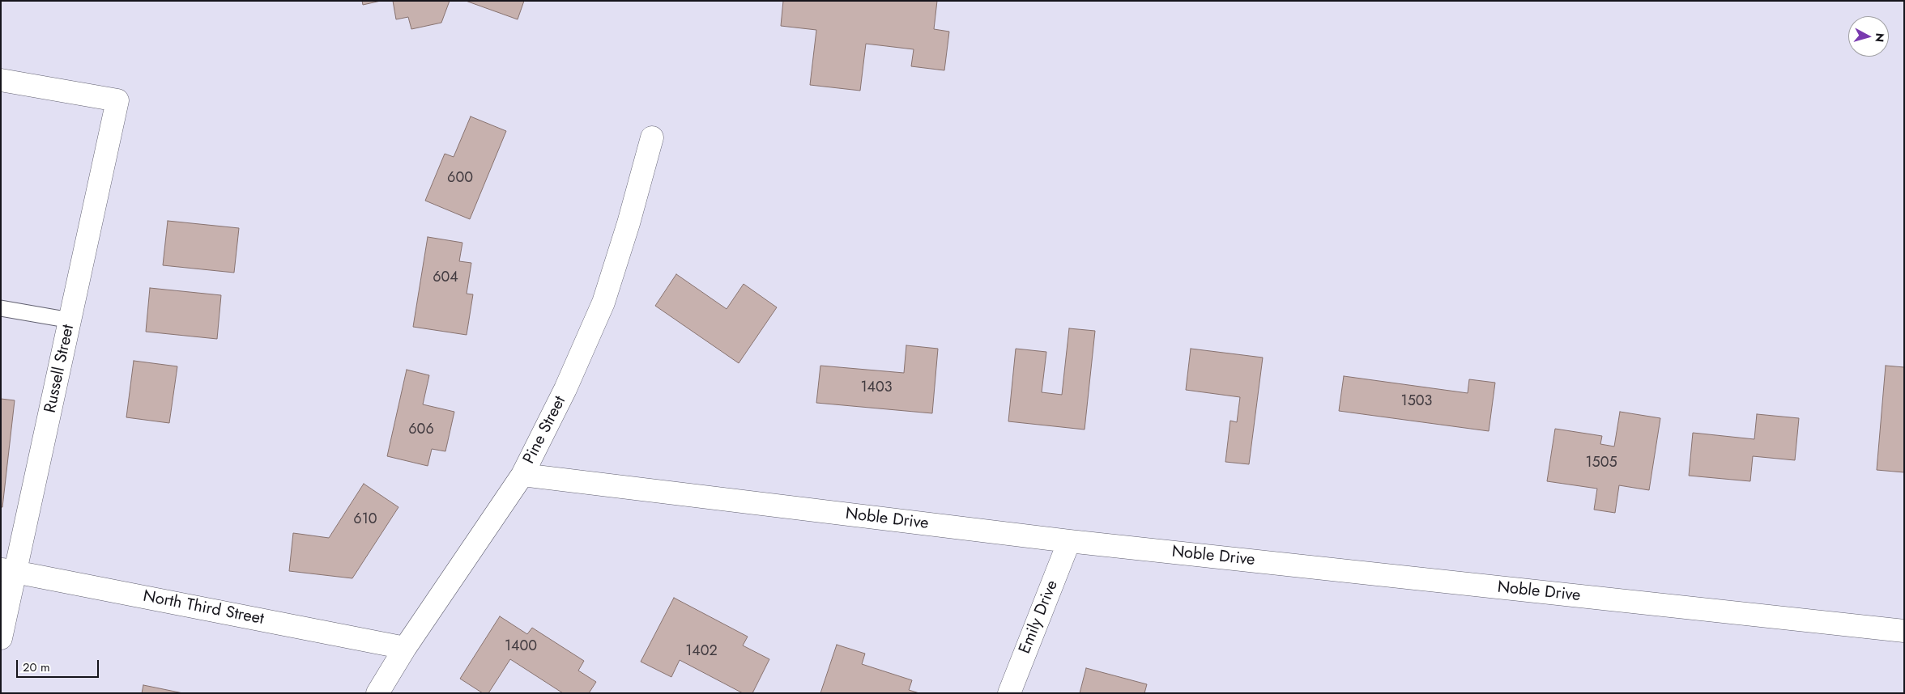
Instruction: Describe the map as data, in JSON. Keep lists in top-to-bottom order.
{
  "streets": {
    "street": [
      "Russell Street",
      "Pine Street",
      "Noble Drive",
      "North Third Street",
      "Emily Drive"
    ]
  },
  "crossings": [
    ["Russell Street", "North Third Street"],
    ["Pine Street", "Noble Drive"],
    ["Pine Street", "North Third Street"],
    ["Noble Drive", "Emily Drive"]
  ],
  "house_numbers": [
    "600",
    "604",
    "1403",
    "1503",
    "606",
    "1505",
    "610",
    "1400",
    "1402"
  ],
  "scale_bar": "20 m",
  "north": "right"
}
